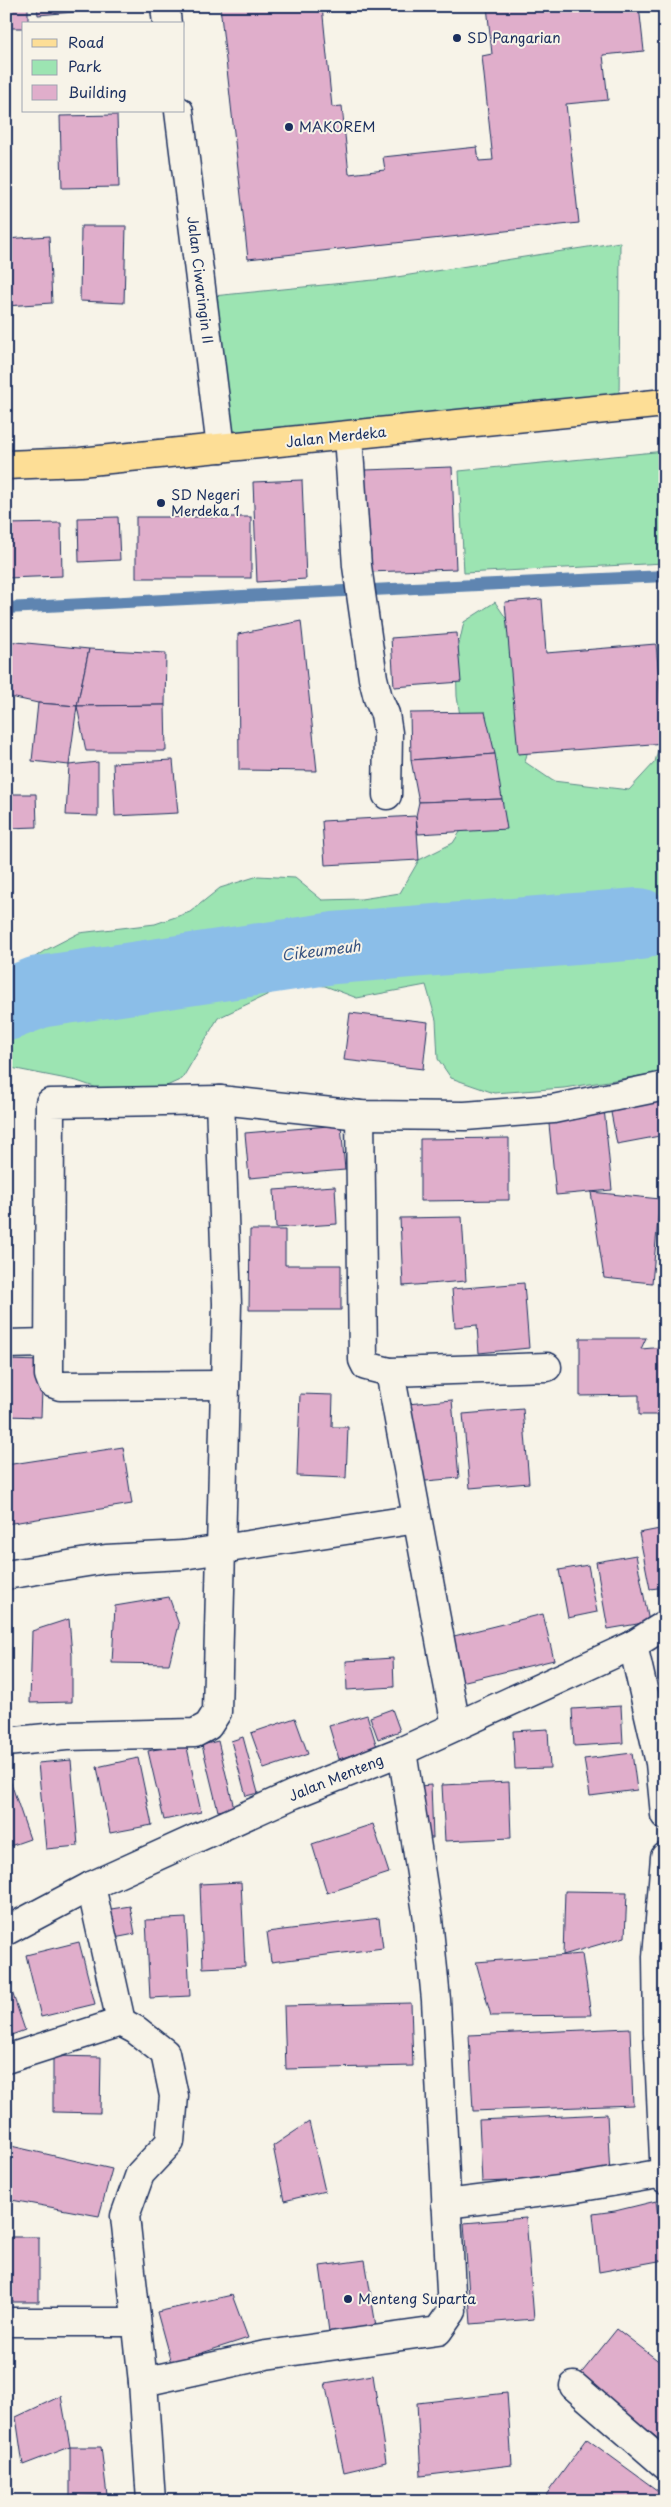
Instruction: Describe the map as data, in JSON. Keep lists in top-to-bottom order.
{
  "streets": {
    "main road": ["Jalan Merdeka"],
    "street": ["Jalan Ciwaringin II", "Jalan Menteng"]
  },
  "crossings": [
    ["Jalan Ciwaringin II", "Jalan Merdeka"]
  ],
  "water": ["Cikeumeuh"],
  "places": [
    "SD Pangarian",
    "MAKOREM",
    "SD Negeri Merdeka 1",
    "Menteng Suparta"
  ],
  "legend": ["Road", "Park", "Building"]
}
